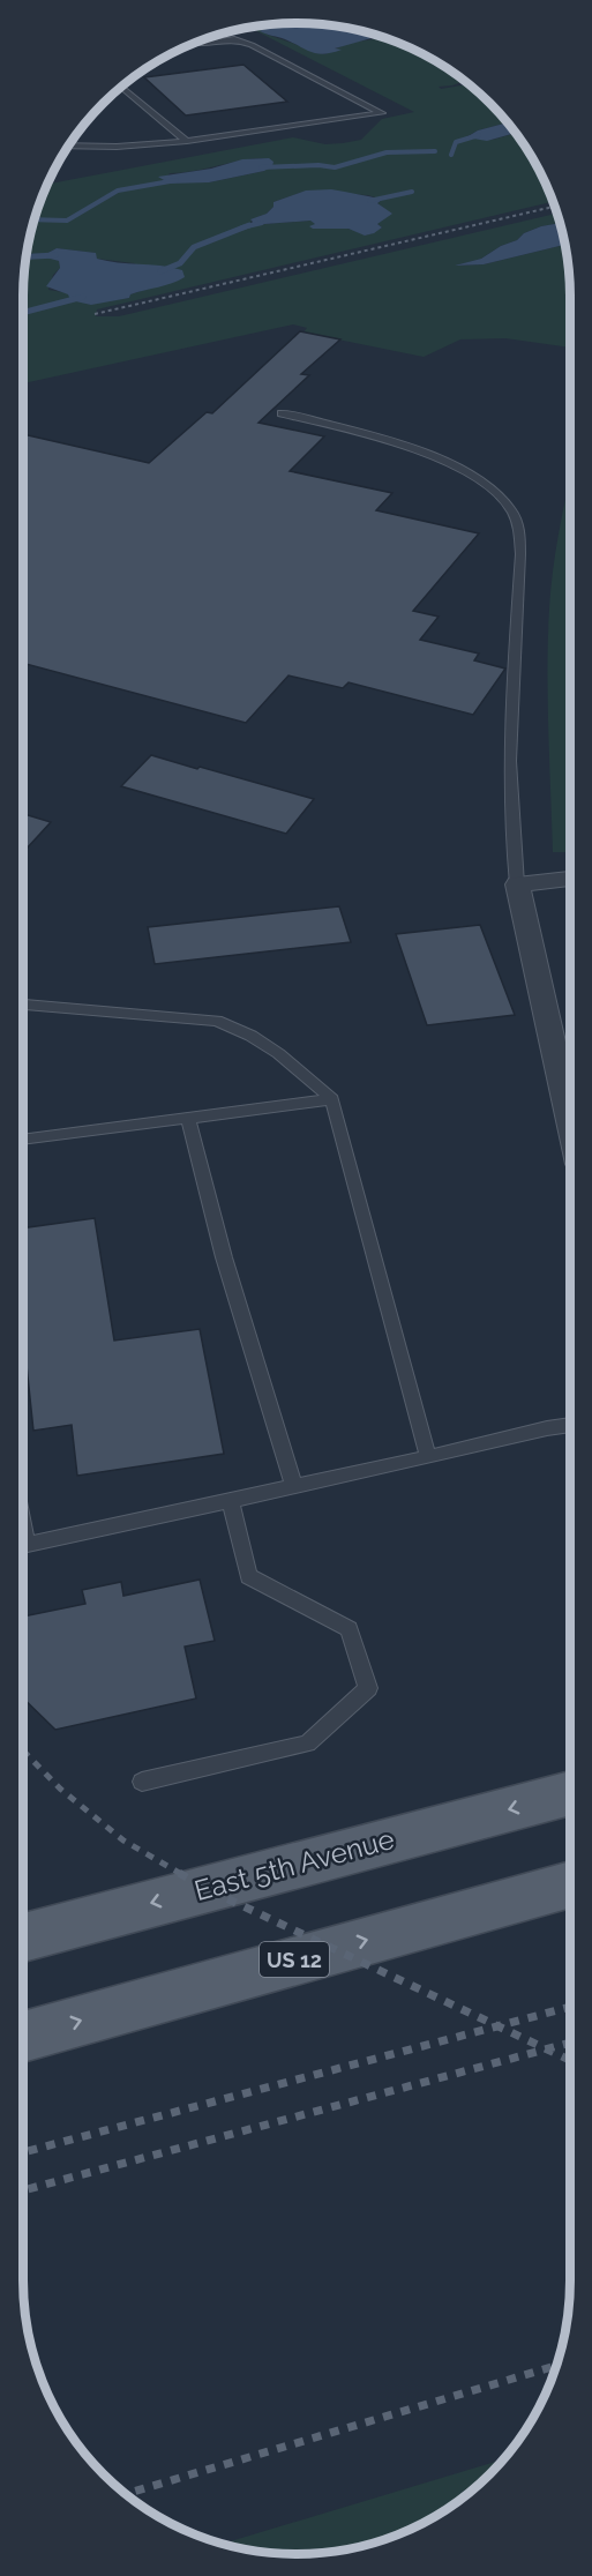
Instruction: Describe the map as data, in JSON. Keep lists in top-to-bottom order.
{
  "streets": {
    "main road": ["East 5th Avenue", "US 12"]
  }
}
